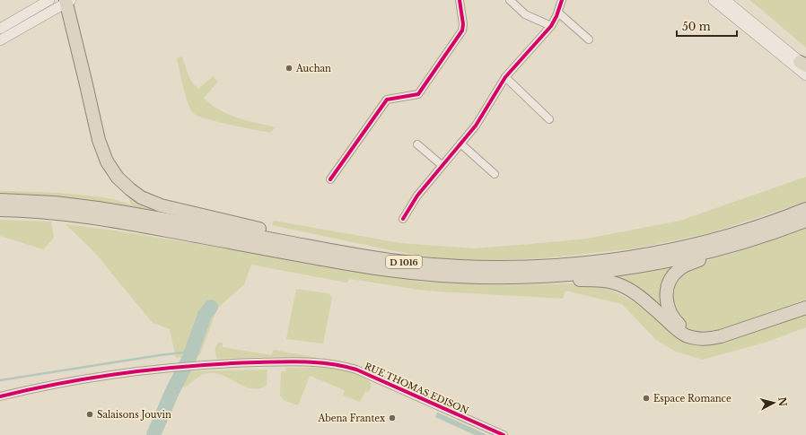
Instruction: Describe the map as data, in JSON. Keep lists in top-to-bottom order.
{
  "streets": {
    "highway": ["D 1016"],
    "street": ["RUE THOMAS EDISON"]
  },
  "places": [
    "Auchan",
    "Espace Romance",
    "Salaisons Jouvin",
    "Abena Frantex"
  ],
  "scale_bar": "50 m",
  "north": "right"
}
